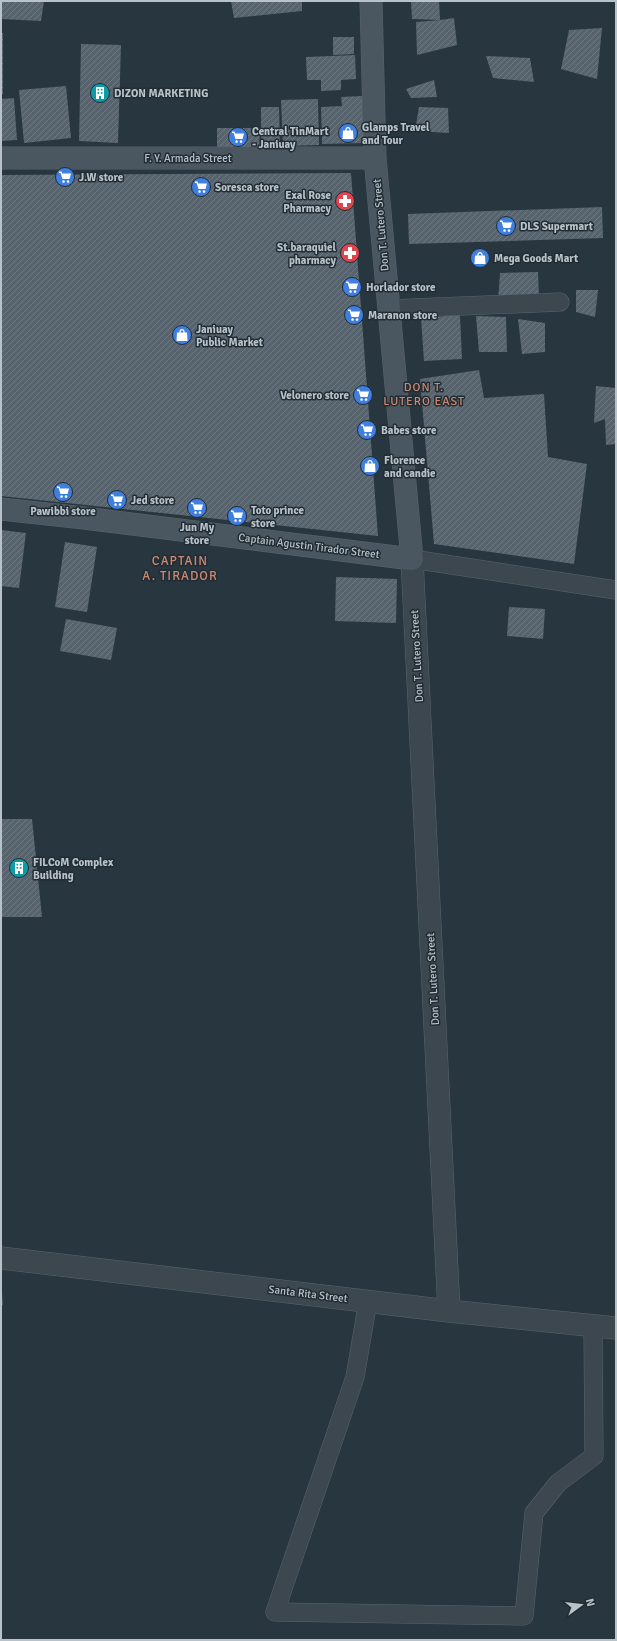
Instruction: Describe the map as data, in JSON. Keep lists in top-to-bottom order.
{
  "streets": {
    "main road": ["F. Y. Armada Street", "Don T. Lutero Street", "Captain Agustin Tirador Street"],
    "street": ["Santa Rita Street"]
  },
  "crossings": [
    ["F. Y. Armada Street", "Don T. Lutero Street"],
    ["Don T. Lutero Street", "Captain Agustin Tirador Street"],
    ["Don T. Lutero Street", "Santa Rita Street"]
  ],
  "districts": ["DON T. LUTERO EAST", "CAPTAIN A. TIRADOR"],
  "places": {
    "building": ["DIZON MARKETING", "FILCoM Complex Building"],
    "shop": [
      "Glamps Travel and Tour",
      "Mega Goods Mart",
      "Janiuay Public Market",
      "Florence and candie"
    ],
    "supermarket": [
      "Central TinMart - Janiuay",
      "J.W store",
      "Soresca store",
      "DLS Supermart",
      "Horlador store",
      "Maranon store",
      "Velonero store",
      "Babes store",
      "Pawibbi store",
      "Jed store",
      "Jun My store",
      "Toto prince store"
    ],
    "pharmacy": ["Exal Rose Pharmacy", "St.baraquiel pharmacy"]
  },
  "north": "right"
}
